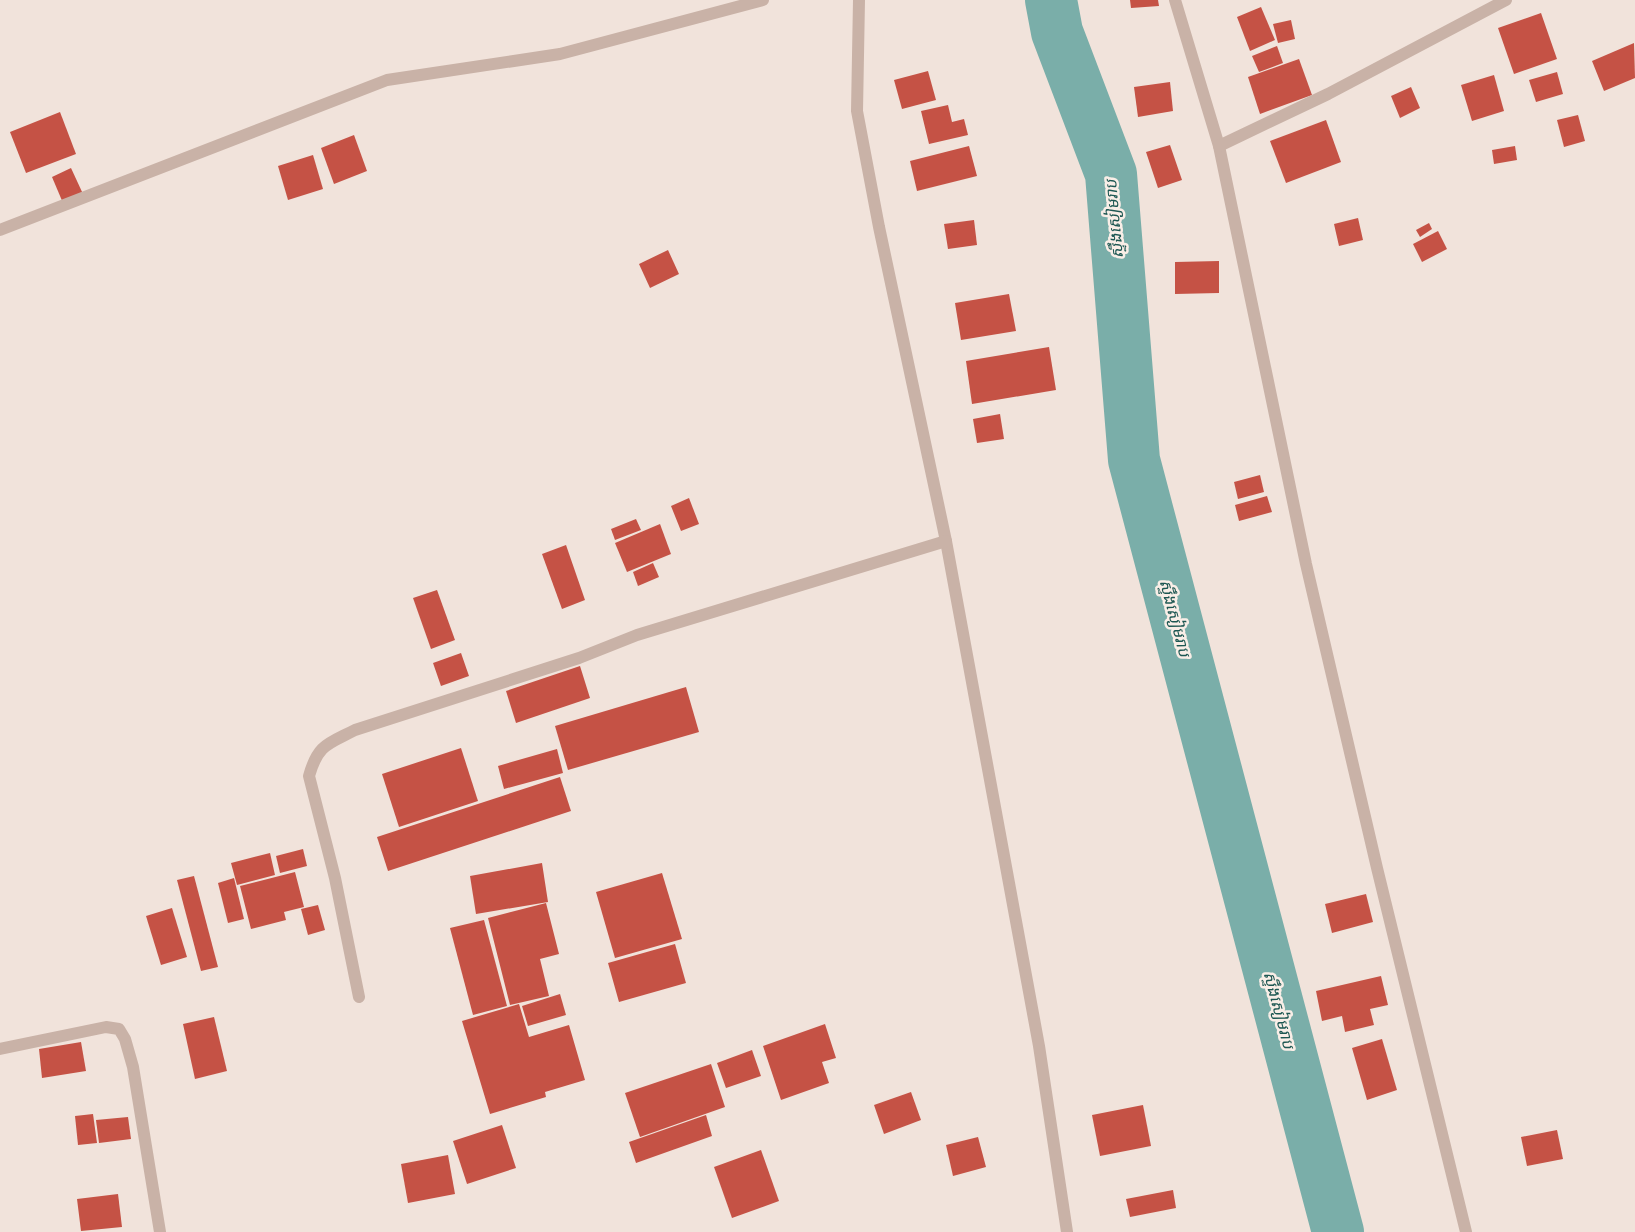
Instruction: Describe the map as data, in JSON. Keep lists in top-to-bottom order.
{
  "water": ["ស្ទឹងសៀមរាប"]
}
